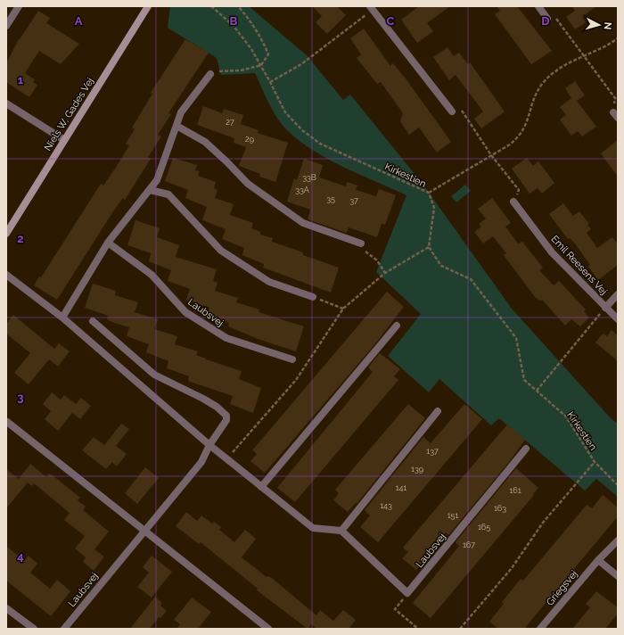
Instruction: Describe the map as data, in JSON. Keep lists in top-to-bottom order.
{
  "streets": {
    "street": [
      "Niels W. Gades Vej",
      "Emil Reesens Vej",
      "Laubsvej",
      "Griegsvej"
    ],
    "path": ["Kirkestien"]
  },
  "house_numbers": [
    "27",
    "29",
    "33B",
    "33A",
    "35",
    "37",
    "137",
    "139",
    "141",
    "161",
    "143",
    "163",
    "151",
    "165",
    "167"
  ],
  "north": "right",
  "grid": {
    "columns": [
      "A",
      "B",
      "C",
      "D"
    ],
    "rows": [
      "1",
      "2",
      "3",
      "4"
    ]
  }
}
